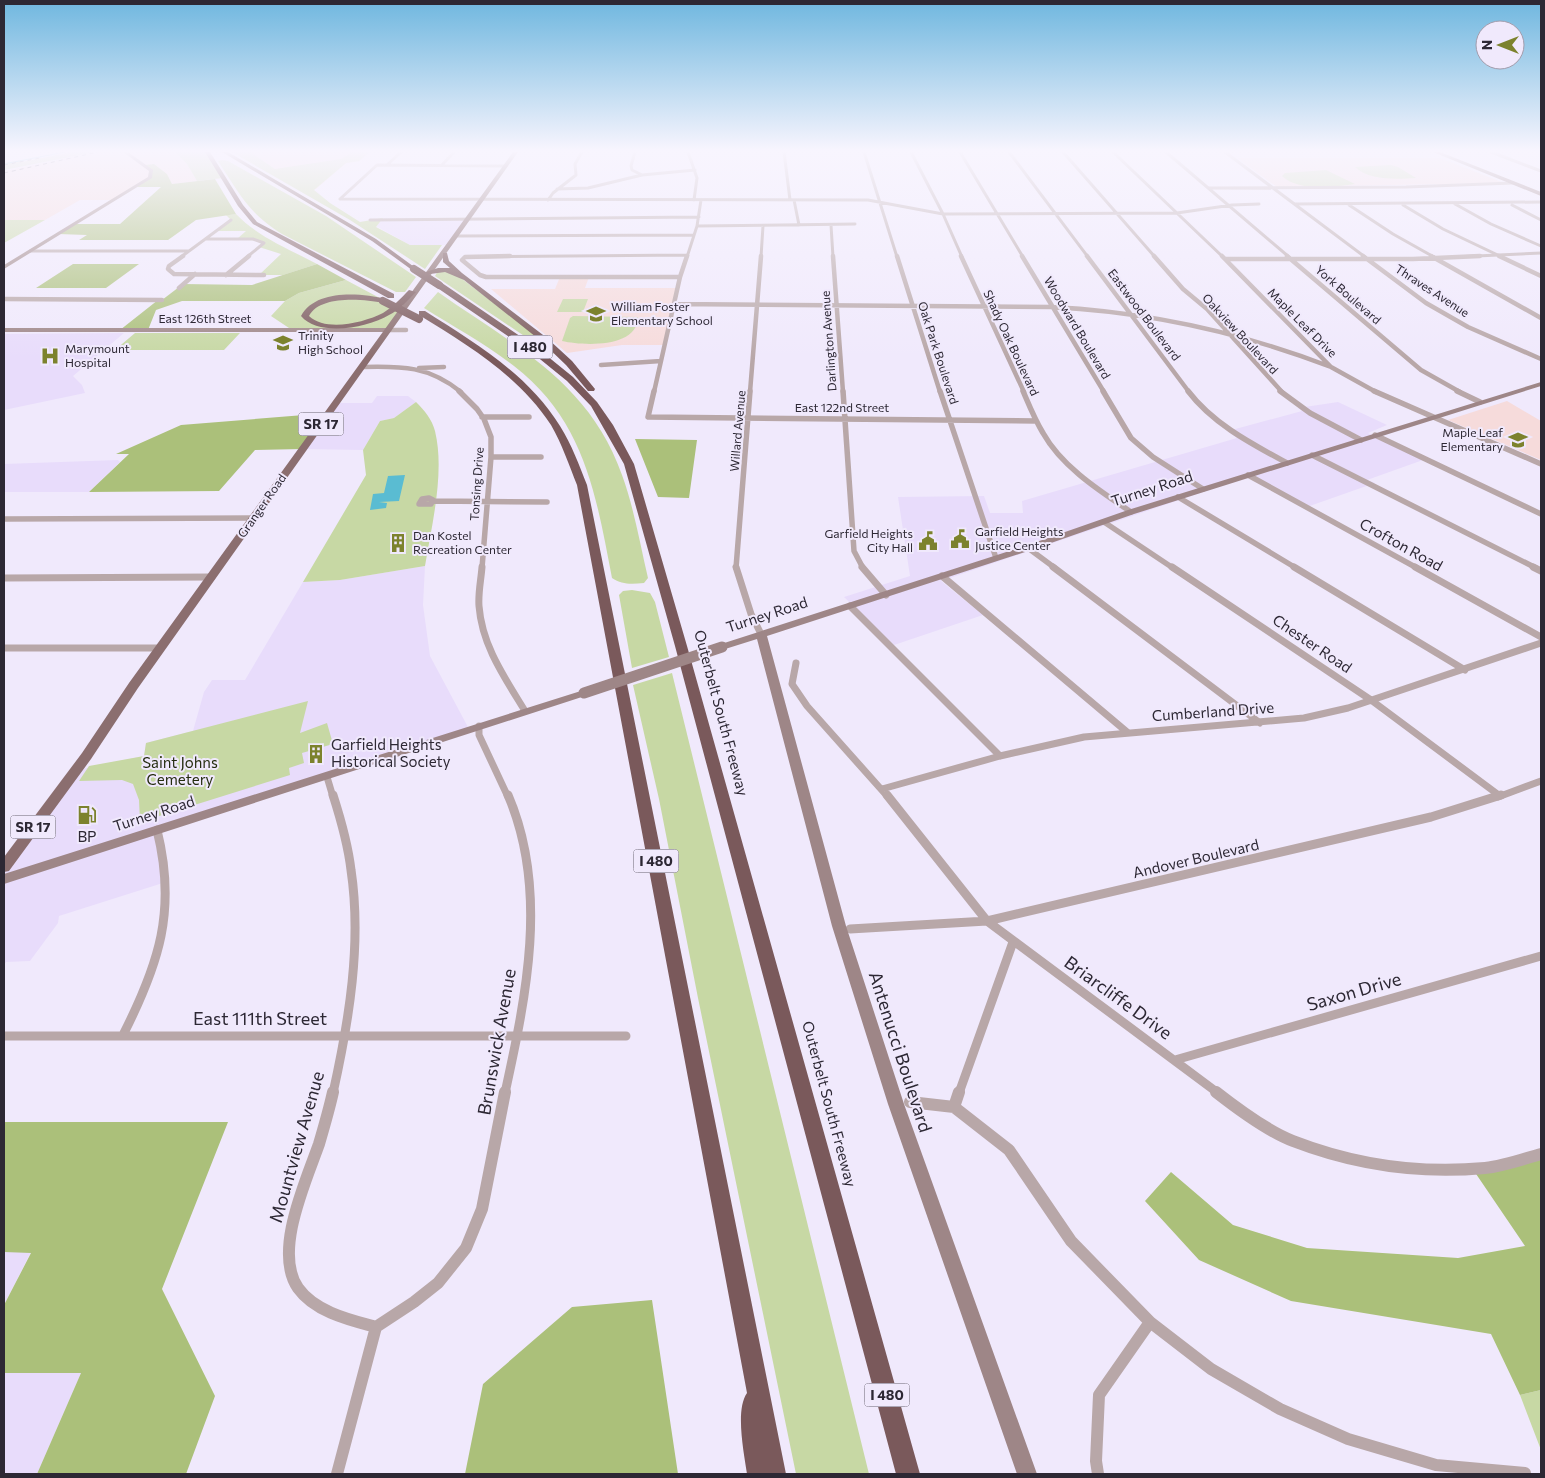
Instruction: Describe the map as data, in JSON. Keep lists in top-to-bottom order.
{
  "streets": {
    "highway": ["I 480", "Outerbelt South Freeway"],
    "main road": ["SR 17", "Granger Road"],
    "street": [
      "Thraves Avenue",
      "York Boulevard",
      "Eastwood Boulevard",
      "East 126th Street",
      "Maple Leaf Drive",
      "Woodward Boulevard",
      "Oakview Boulevard",
      "Darlington Avenue",
      "Shady Oak Boulevard",
      "Oak Park Boulevard",
      "East 122nd Street",
      "Willard Avenue",
      "Tonsing Drive",
      "Turney Road",
      "Crofton Road",
      "Chester Road",
      "Cumberland Drive",
      "Andover Boulevard",
      "Saxon Drive",
      "Briarcliffe Drive",
      "East 111th Street",
      "Brunswick Avenue",
      "Antenucci Boulevard",
      "Mountview Avenue"
    ]
  },
  "crossings": [
    ["York Boulevard", "Turney Road"],
    ["Eastwood Boulevard", "Turney Road"],
    ["East 126th Street", "Granger Road"],
    ["Maple Leaf Drive", "Turney Road"],
    ["Woodward Boulevard", "Turney Road"],
    ["Oakview Boulevard", "Turney Road"],
    ["Darlington Avenue", "East 122nd Street"],
    ["Darlington Avenue", "Turney Road"],
    ["Shady Oak Boulevard", "East 122nd Street"],
    ["Shady Oak Boulevard", "Turney Road"],
    ["Oak Park Boulevard", "East 122nd Street"],
    ["Oak Park Boulevard", "Turney Road"],
    ["East 122nd Street", "Willard Avenue"],
    ["Willard Avenue", "Turney Road"],
    ["Willard Avenue", "Antenucci Boulevard"],
    ["Tonsing Drive", "Turney Road"],
    ["Tonsing Drive", "Granger Road"],
    ["Turney Road", "Crofton Road"],
    ["Turney Road", "Chester Road"],
    ["Turney Road", "Brunswick Avenue"],
    ["Turney Road", "Antenucci Boulevard"],
    ["Turney Road", "Mountview Avenue"],
    ["Chester Road", "Cumberland Drive"],
    ["Chester Road", "Andover Boulevard"],
    ["Cumberland Drive", "Briarcliffe Drive"],
    ["Andover Boulevard", "Briarcliffe Drive"],
    ["Saxon Drive", "Briarcliffe Drive"],
    ["East 111th Street", "Brunswick Avenue"],
    ["East 111th Street", "Mountview Avenue"],
    ["Brunswick Avenue", "Mountview Avenue"]
  ],
  "parks": ["Saint Johns Cemetery"],
  "places": {
    "school or university": ["William Foster Elementary School", "Trinity High School", "Maple Leaf Elementary"],
    "hospital": ["Marymount Hospital"],
    "public building": ["Garfield Heights Justice Center", "Garfield Heights City Hall"],
    "building": ["Dan Kostel Recreation Center", "Garfield Heights Historical Society"],
    "fuel station": ["BP"]
  },
  "north": "left"
}
